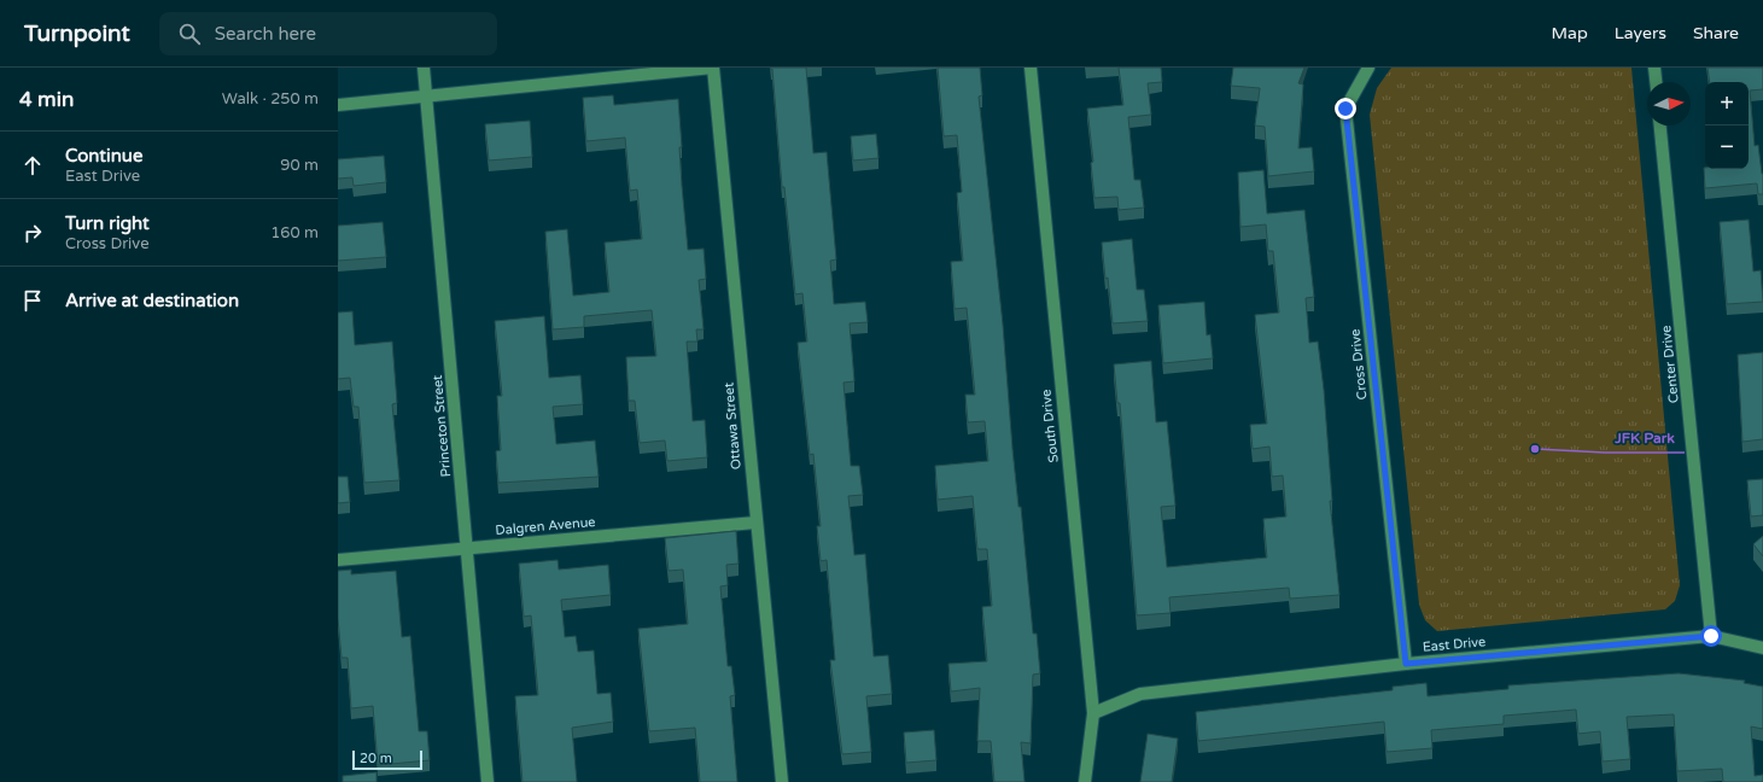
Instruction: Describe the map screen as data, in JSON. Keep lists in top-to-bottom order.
{
  "streets": {
    "street": [
      "Cross Drive",
      "Center Drive",
      "Princeton Street",
      "Ottawa Street",
      "South Drive",
      "Dalgren Avenue",
      "East Drive"
    ]
  },
  "crossings": [
    ["Cross Drive", "East Drive"],
    ["Center Drive", "East Drive"],
    ["Princeton Street", "Dalgren Avenue"],
    ["Ottawa Street", "Dalgren Avenue"],
    ["South Drive", "East Drive"]
  ],
  "places": ["JFK Park"],
  "scale_bar": "20 m",
  "north": "right",
  "page": {
    "header": "Turnpoint",
    "search": "Search here",
    "nav": ["Map", "Layers", "Share"],
    "heading": ["4 min", "Walk · 250 m"],
    "map_buttons": ["+", "−"],
    "list": [
      ["Continue", "East Drive", "90 m"],
      ["Turn right", "Cross Drive", "160 m"],
      "Arrive at destination"
    ],
    "scale": "20 m"
  }
}
